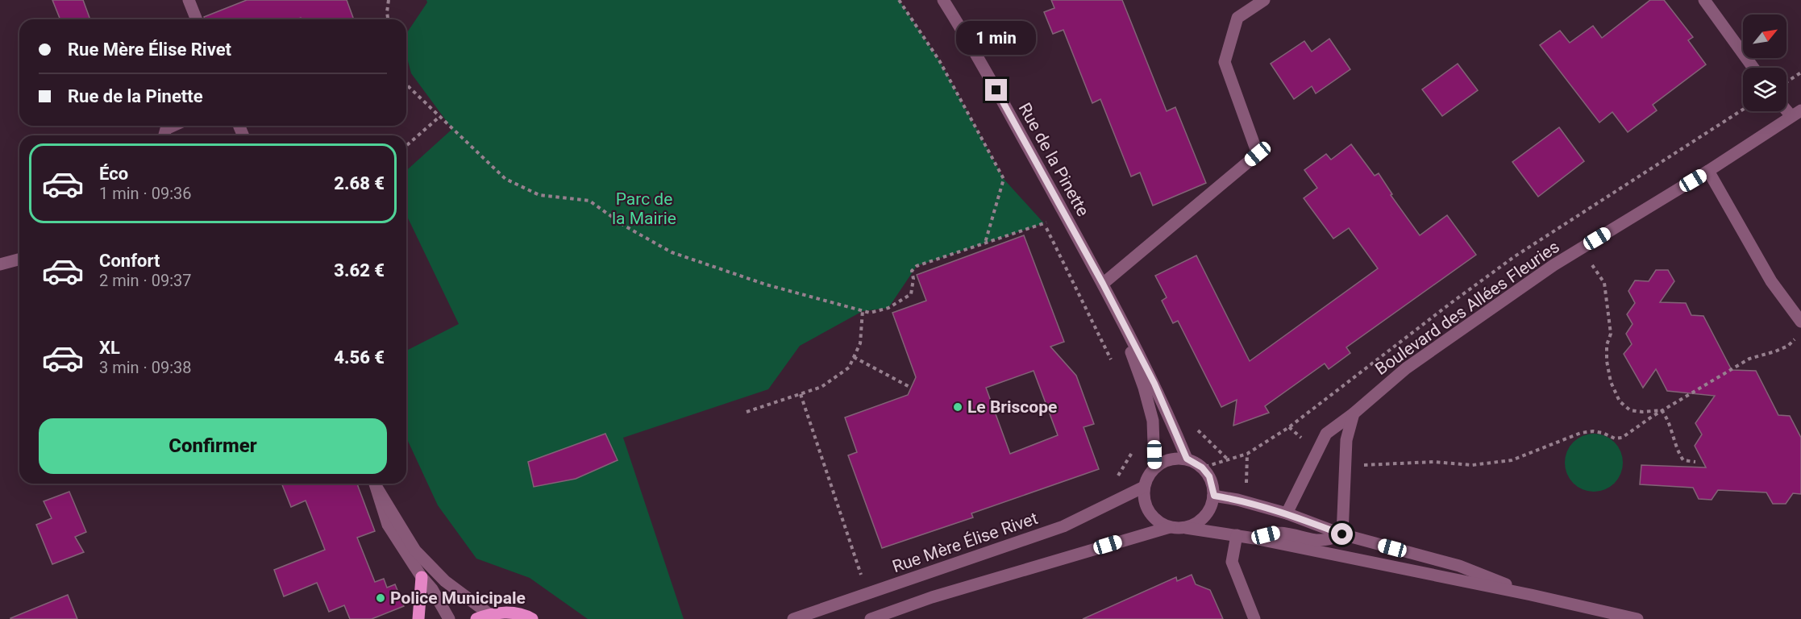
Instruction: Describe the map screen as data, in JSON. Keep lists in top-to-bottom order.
{
  "streets": {
    "street": ["Rue de la Pinette", "Boulevard des Allées Fleuries", "Rue Mère Élise Rivet"]
  },
  "crossings": [
    ["Rue de la Pinette", "Rue Mère Élise Rivet"]
  ],
  "parks": ["Parc de la Mairie"],
  "places": ["Le Briscope", "Police Municipale"],
  "north": "top right",
  "page": {
    "banner": ["Rue Mère Élise Rivet", "Rue de la Pinette"],
    "bubble": "1 min",
    "list": [
      {
        "name": "Éco",
        "note": "1 min · 09:36",
        "value": "2.68 €"
      },
      {
        "name": "Confort",
        "note": "2 min · 09:37",
        "value": "3.62 €"
      },
      {
        "name": "XL",
        "note": "3 min · 09:38",
        "value": "4.56 €"
      }
    ],
    "buttons": "Confirmer"
  }
}
